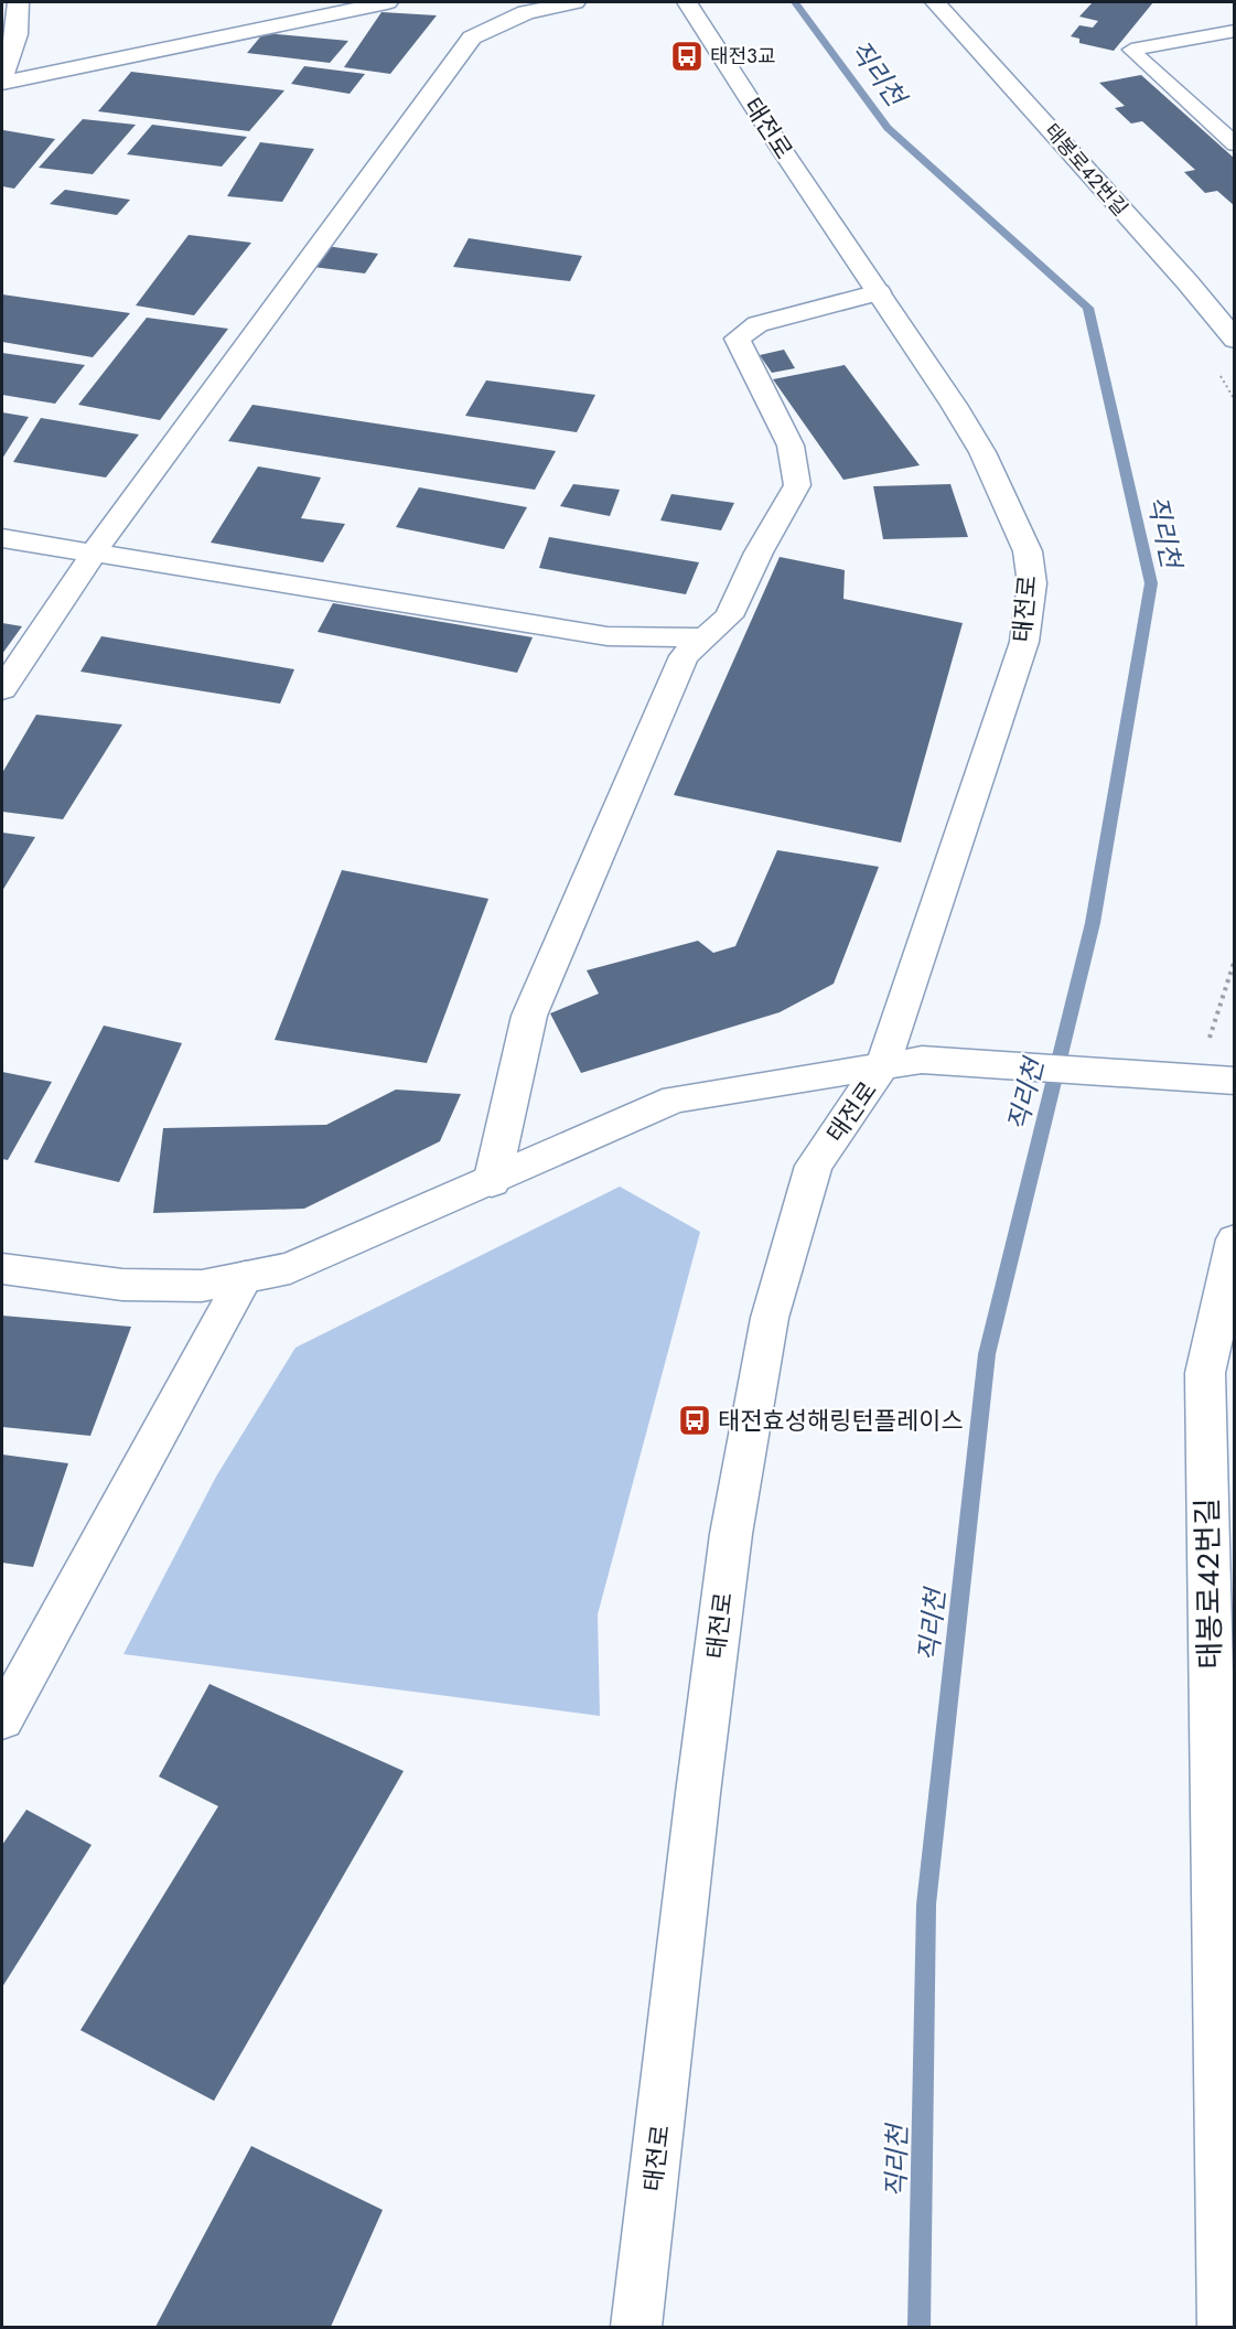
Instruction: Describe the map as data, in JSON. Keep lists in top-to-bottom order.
{
  "streets": {
    "street": ["태전로", "태봉로42번길"]
  },
  "water": ["직리천"],
  "places": {
    "bus stop": ["태전3교", "태전효성해링턴플레이스"]
  }
}
